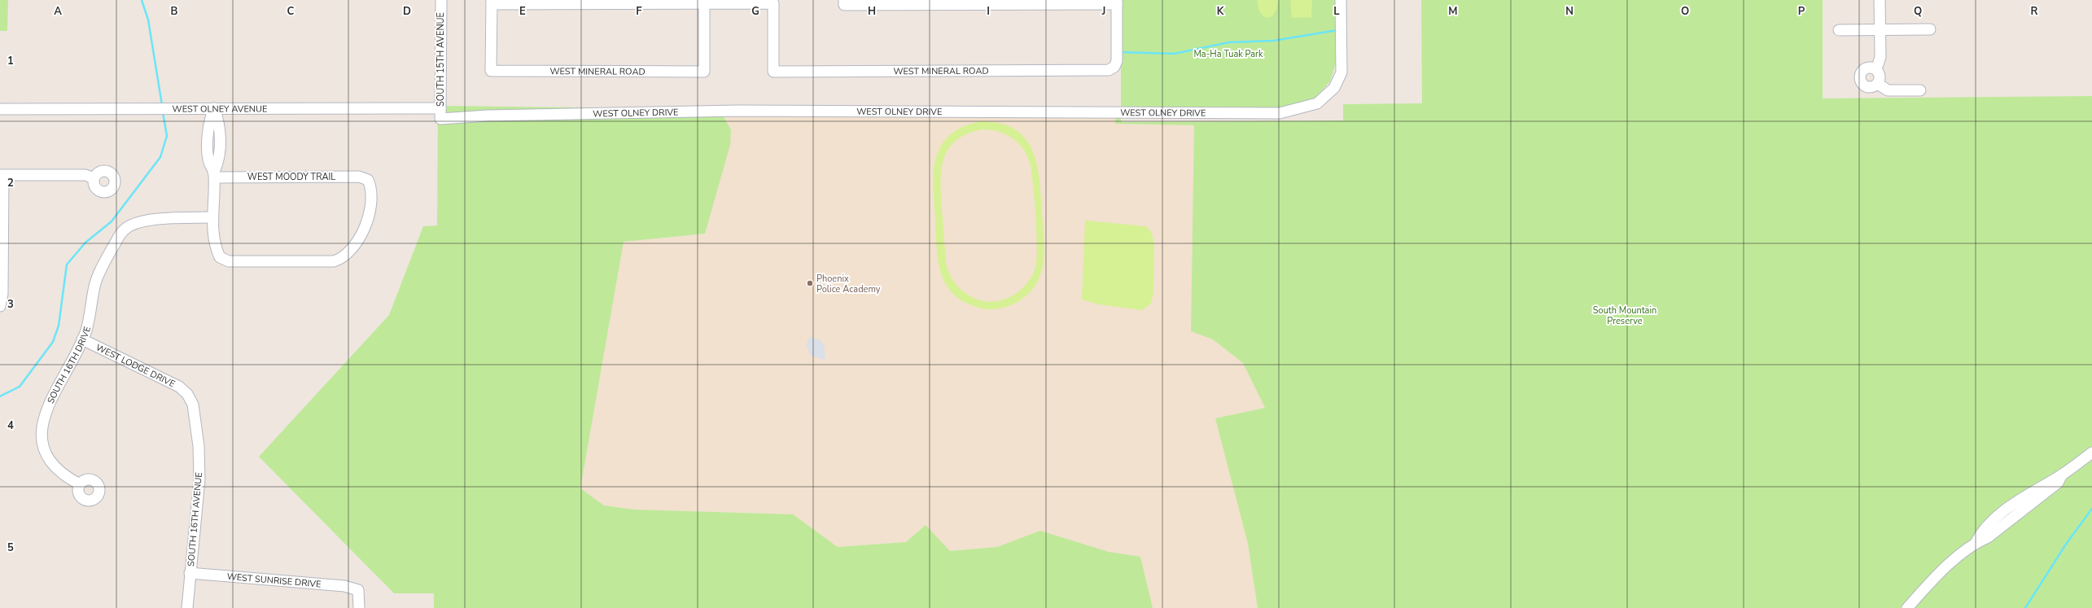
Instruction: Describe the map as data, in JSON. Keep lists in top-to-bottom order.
{
  "streets": {
    "street": [
      "SOUTH 15TH AVENUE",
      "WEST MINERAL ROAD",
      "WEST OLNEY AVENUE",
      "WEST OLNEY DRIVE",
      "WEST MOODY TRAIL",
      "SOUTH 16TH DRIVE",
      "WEST LODGE DRIVE",
      "SOUTH 16TH AVENUE",
      "WEST SUNRISE DRIVE"
    ]
  },
  "crossings": [
    ["SOUTH 15TH AVENUE", "WEST OLNEY AVENUE"],
    ["SOUTH 15TH AVENUE", "WEST OLNEY DRIVE"],
    ["WEST OLNEY AVENUE", "WEST OLNEY DRIVE"],
    ["WEST MOODY TRAIL", "SOUTH 16TH DRIVE"],
    ["SOUTH 16TH DRIVE", "WEST LODGE DRIVE"],
    ["WEST LODGE DRIVE", "SOUTH 16TH AVENUE"],
    ["SOUTH 16TH AVENUE", "WEST SUNRISE DRIVE"]
  ],
  "parks": ["Ma-Ha Tuak Park", "South Mountain Preserve"],
  "places": ["Phoenix Police Academy"],
  "grid": {
    "columns": [
      "A",
      "B",
      "C",
      "D",
      "E",
      "F",
      "G",
      "H",
      "I",
      "J",
      "K",
      "L",
      "M",
      "N",
      "O",
      "P",
      "Q",
      "R"
    ],
    "rows": [
      "1",
      "2",
      "3",
      "4",
      "5"
    ]
  }
}
